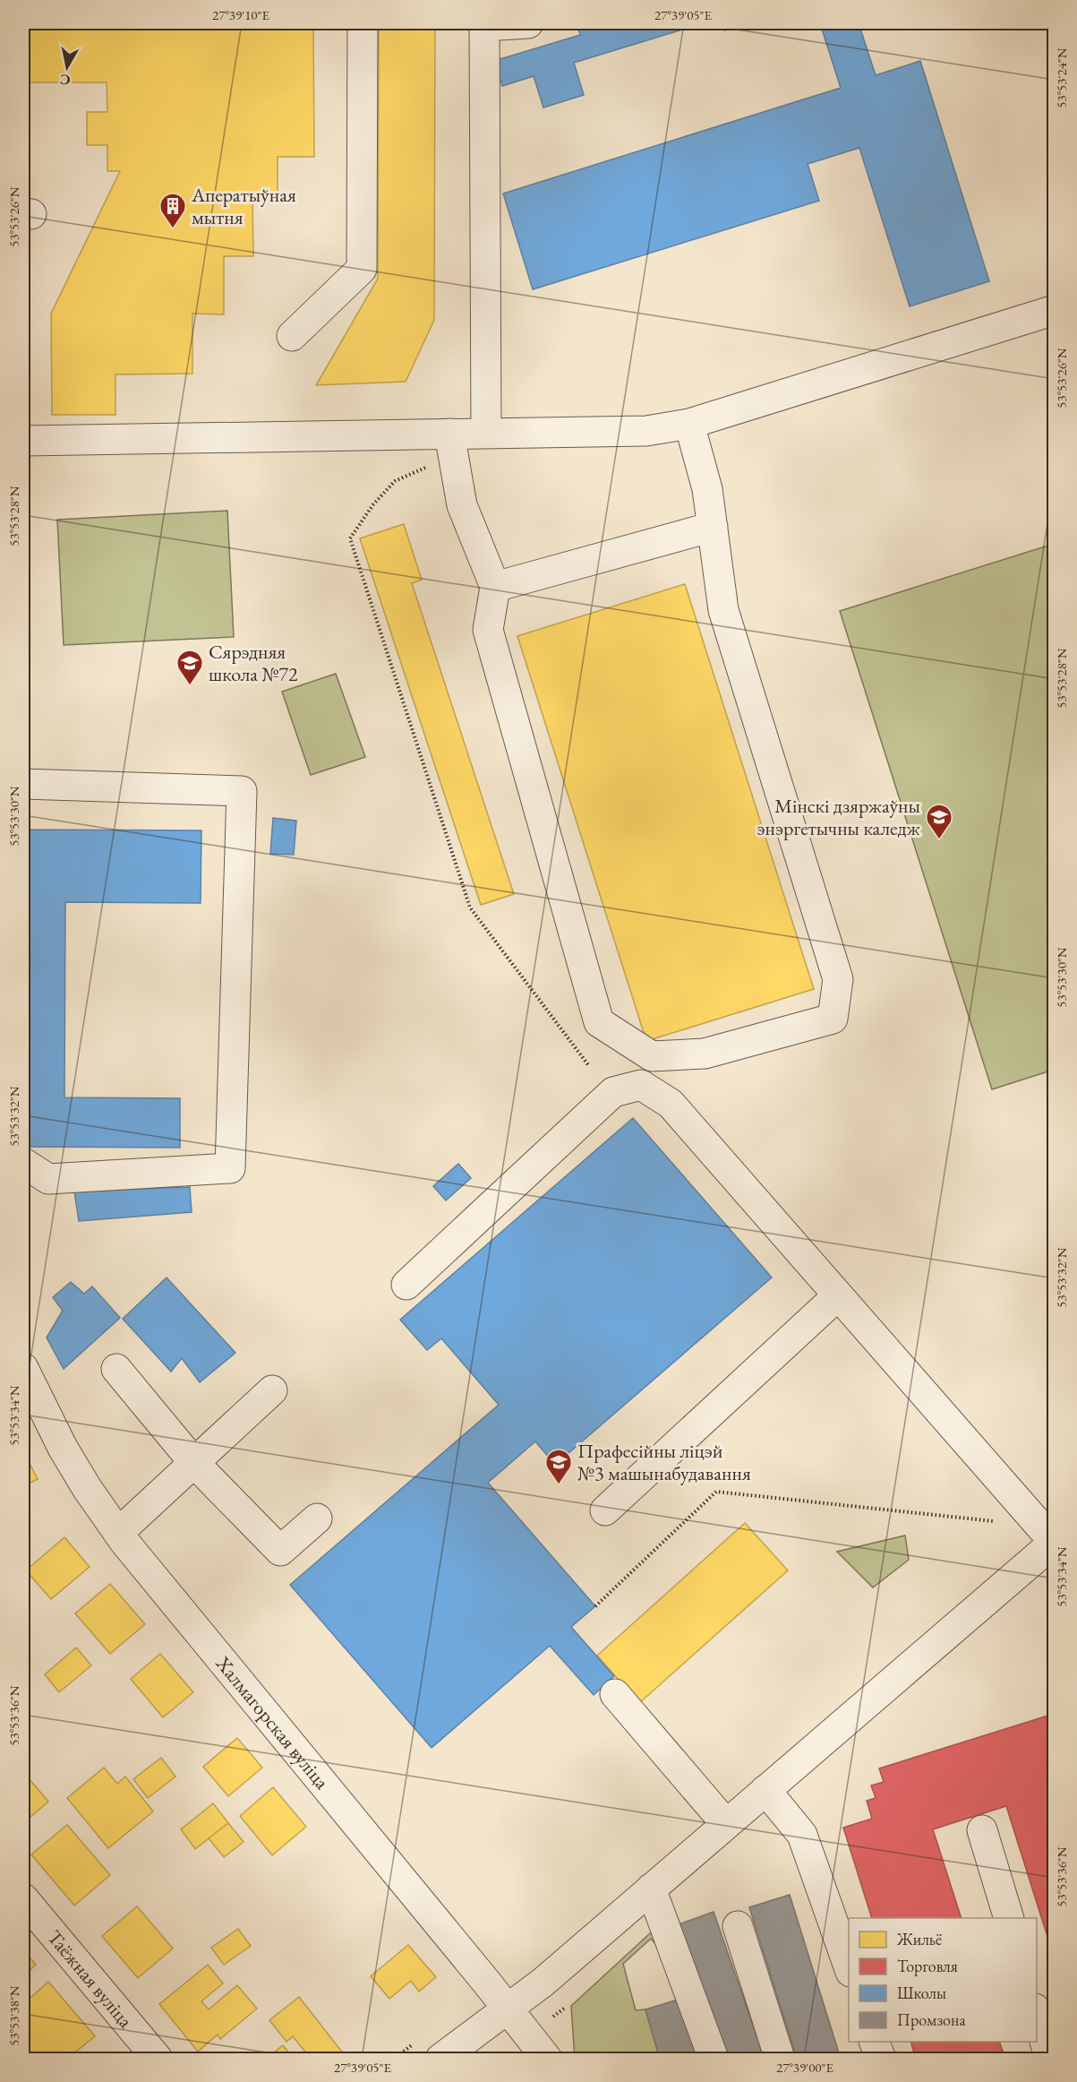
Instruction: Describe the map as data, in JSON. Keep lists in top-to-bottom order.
{
  "streets": {
    "street": ["Халмагорская вуліца", "Таёжная вуліца"]
  },
  "places": {
    "building": ["Аператыўная мытня"],
    "school or university": ["Сярэдняя школа №72", "Мінскі дзяржаўны энэргетычны каледж", "Прафесійны ліцэй №3 машынабудавання"]
  },
  "legend": [
    "Жильё",
    "Торговля",
    "Школы",
    "Промзона"
  ],
  "north": "bottom",
  "coordinates": [
    "27°39'10\"E",
    "27°39'05\"E",
    "53°53'24\"N",
    "53°53'26\"N",
    "53°53'28\"N",
    "53°53'30\"N",
    "53°53'32\"N",
    "53°53'34\"N",
    "53°53'36\"N",
    "53°53'38\"N",
    "27°39'00\"E"
  ]
}
